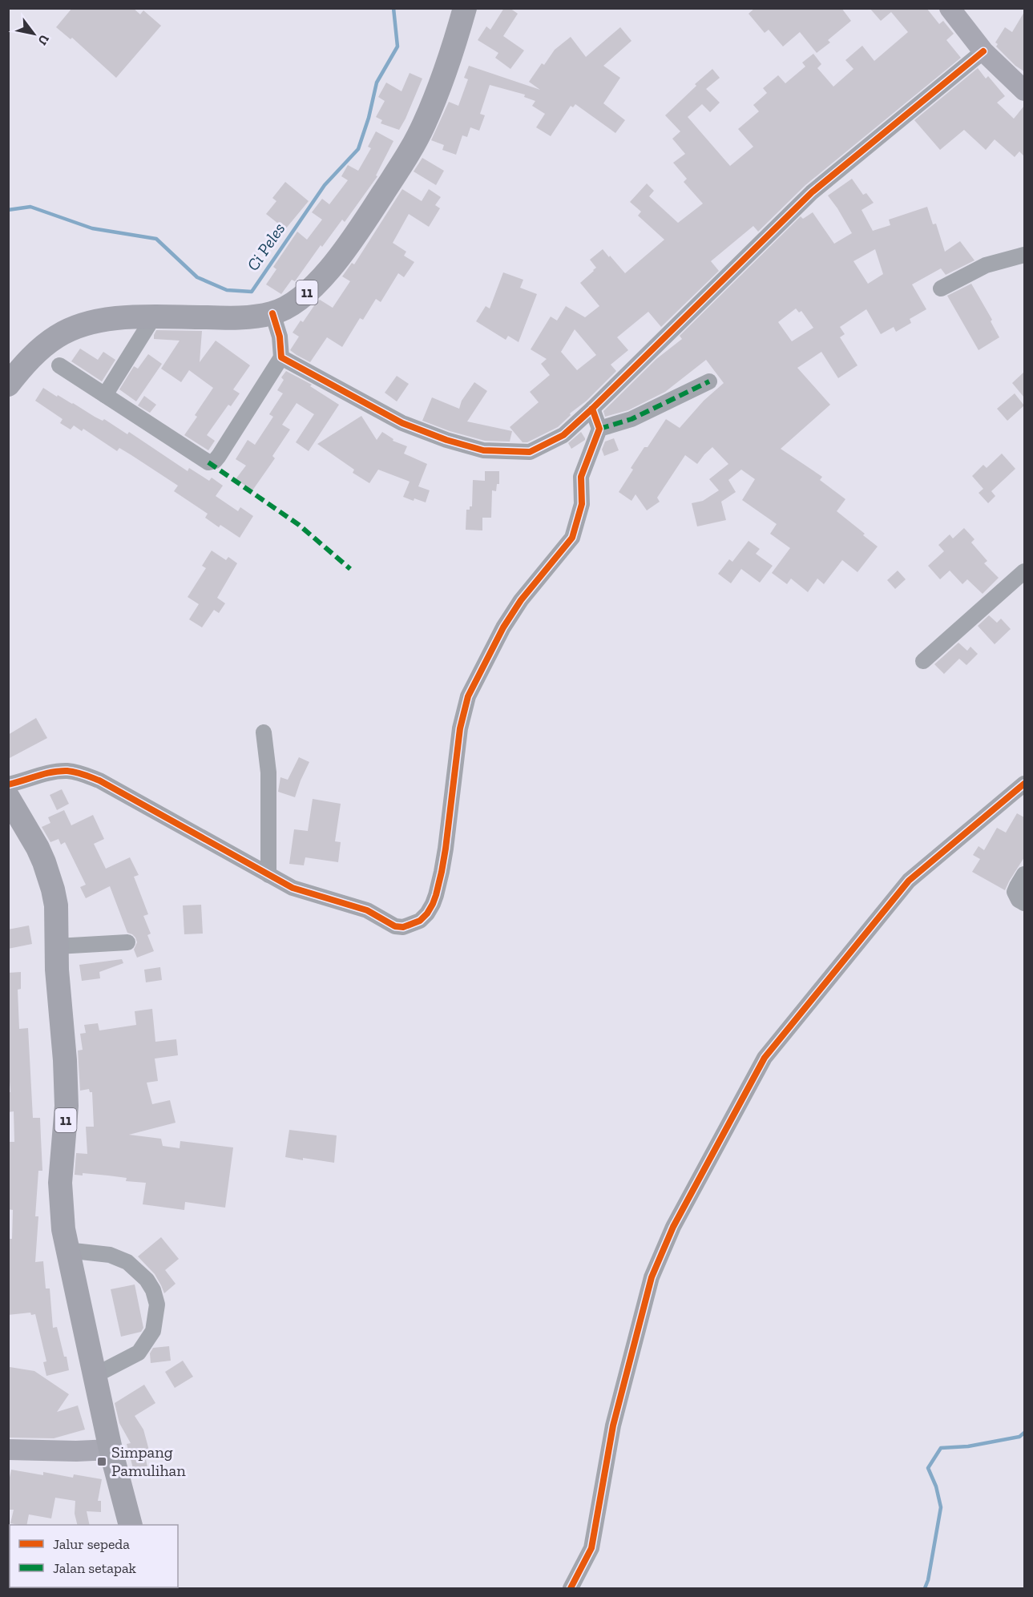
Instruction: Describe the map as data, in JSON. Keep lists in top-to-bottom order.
{
  "streets": {
    "highway": ["11"]
  },
  "water": ["Ci Peles"],
  "places": {
    "transit": ["Simpang Pamulihan"]
  },
  "legend": ["Jalur sepeda", "Jalan setapak"],
  "north": "bottom right"
}
